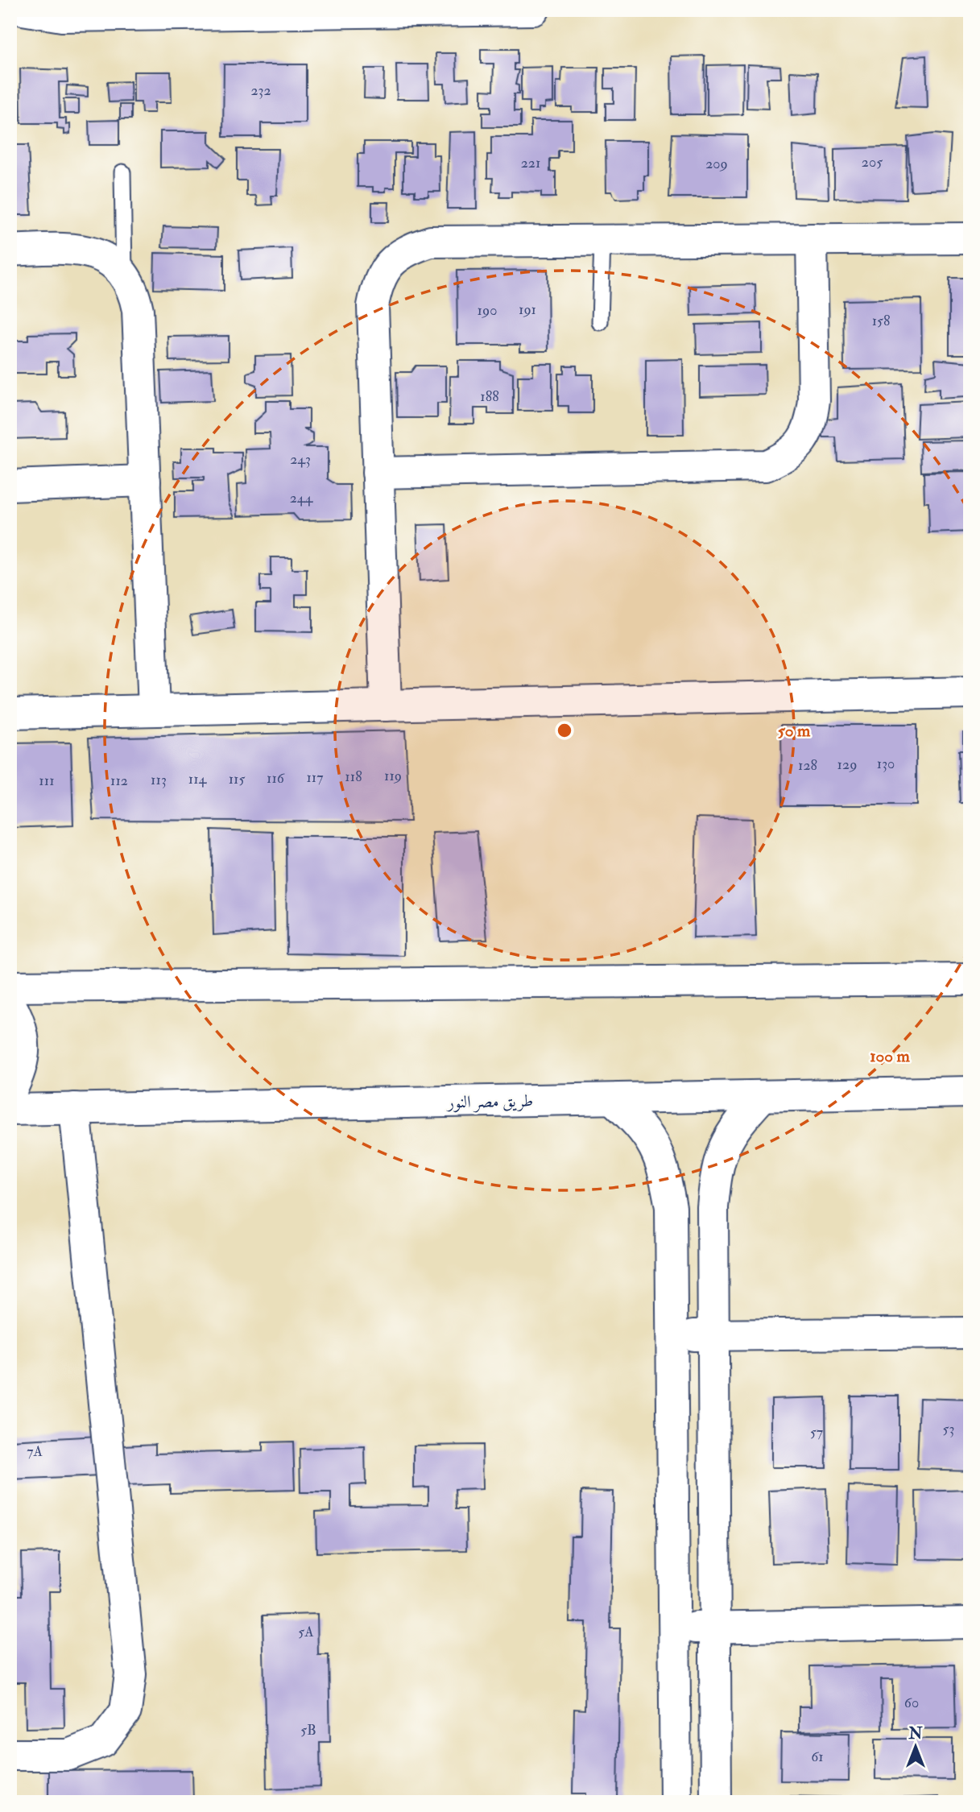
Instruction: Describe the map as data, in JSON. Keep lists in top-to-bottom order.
{
  "streets": {
    "street": ["طريق مصر النور"]
  },
  "house_numbers": [
    "232",
    "205",
    "221",
    "209",
    "191",
    "190",
    "158",
    "188",
    "243",
    "244",
    "130",
    "129",
    "128",
    "119",
    "118",
    "117",
    "116",
    "114",
    "115",
    "113",
    "111",
    "112",
    "53",
    "57",
    "7A",
    "5A",
    "60",
    "5B",
    "61"
  ],
  "north": "top",
  "rings": ["50 m", "100 m"]
}
